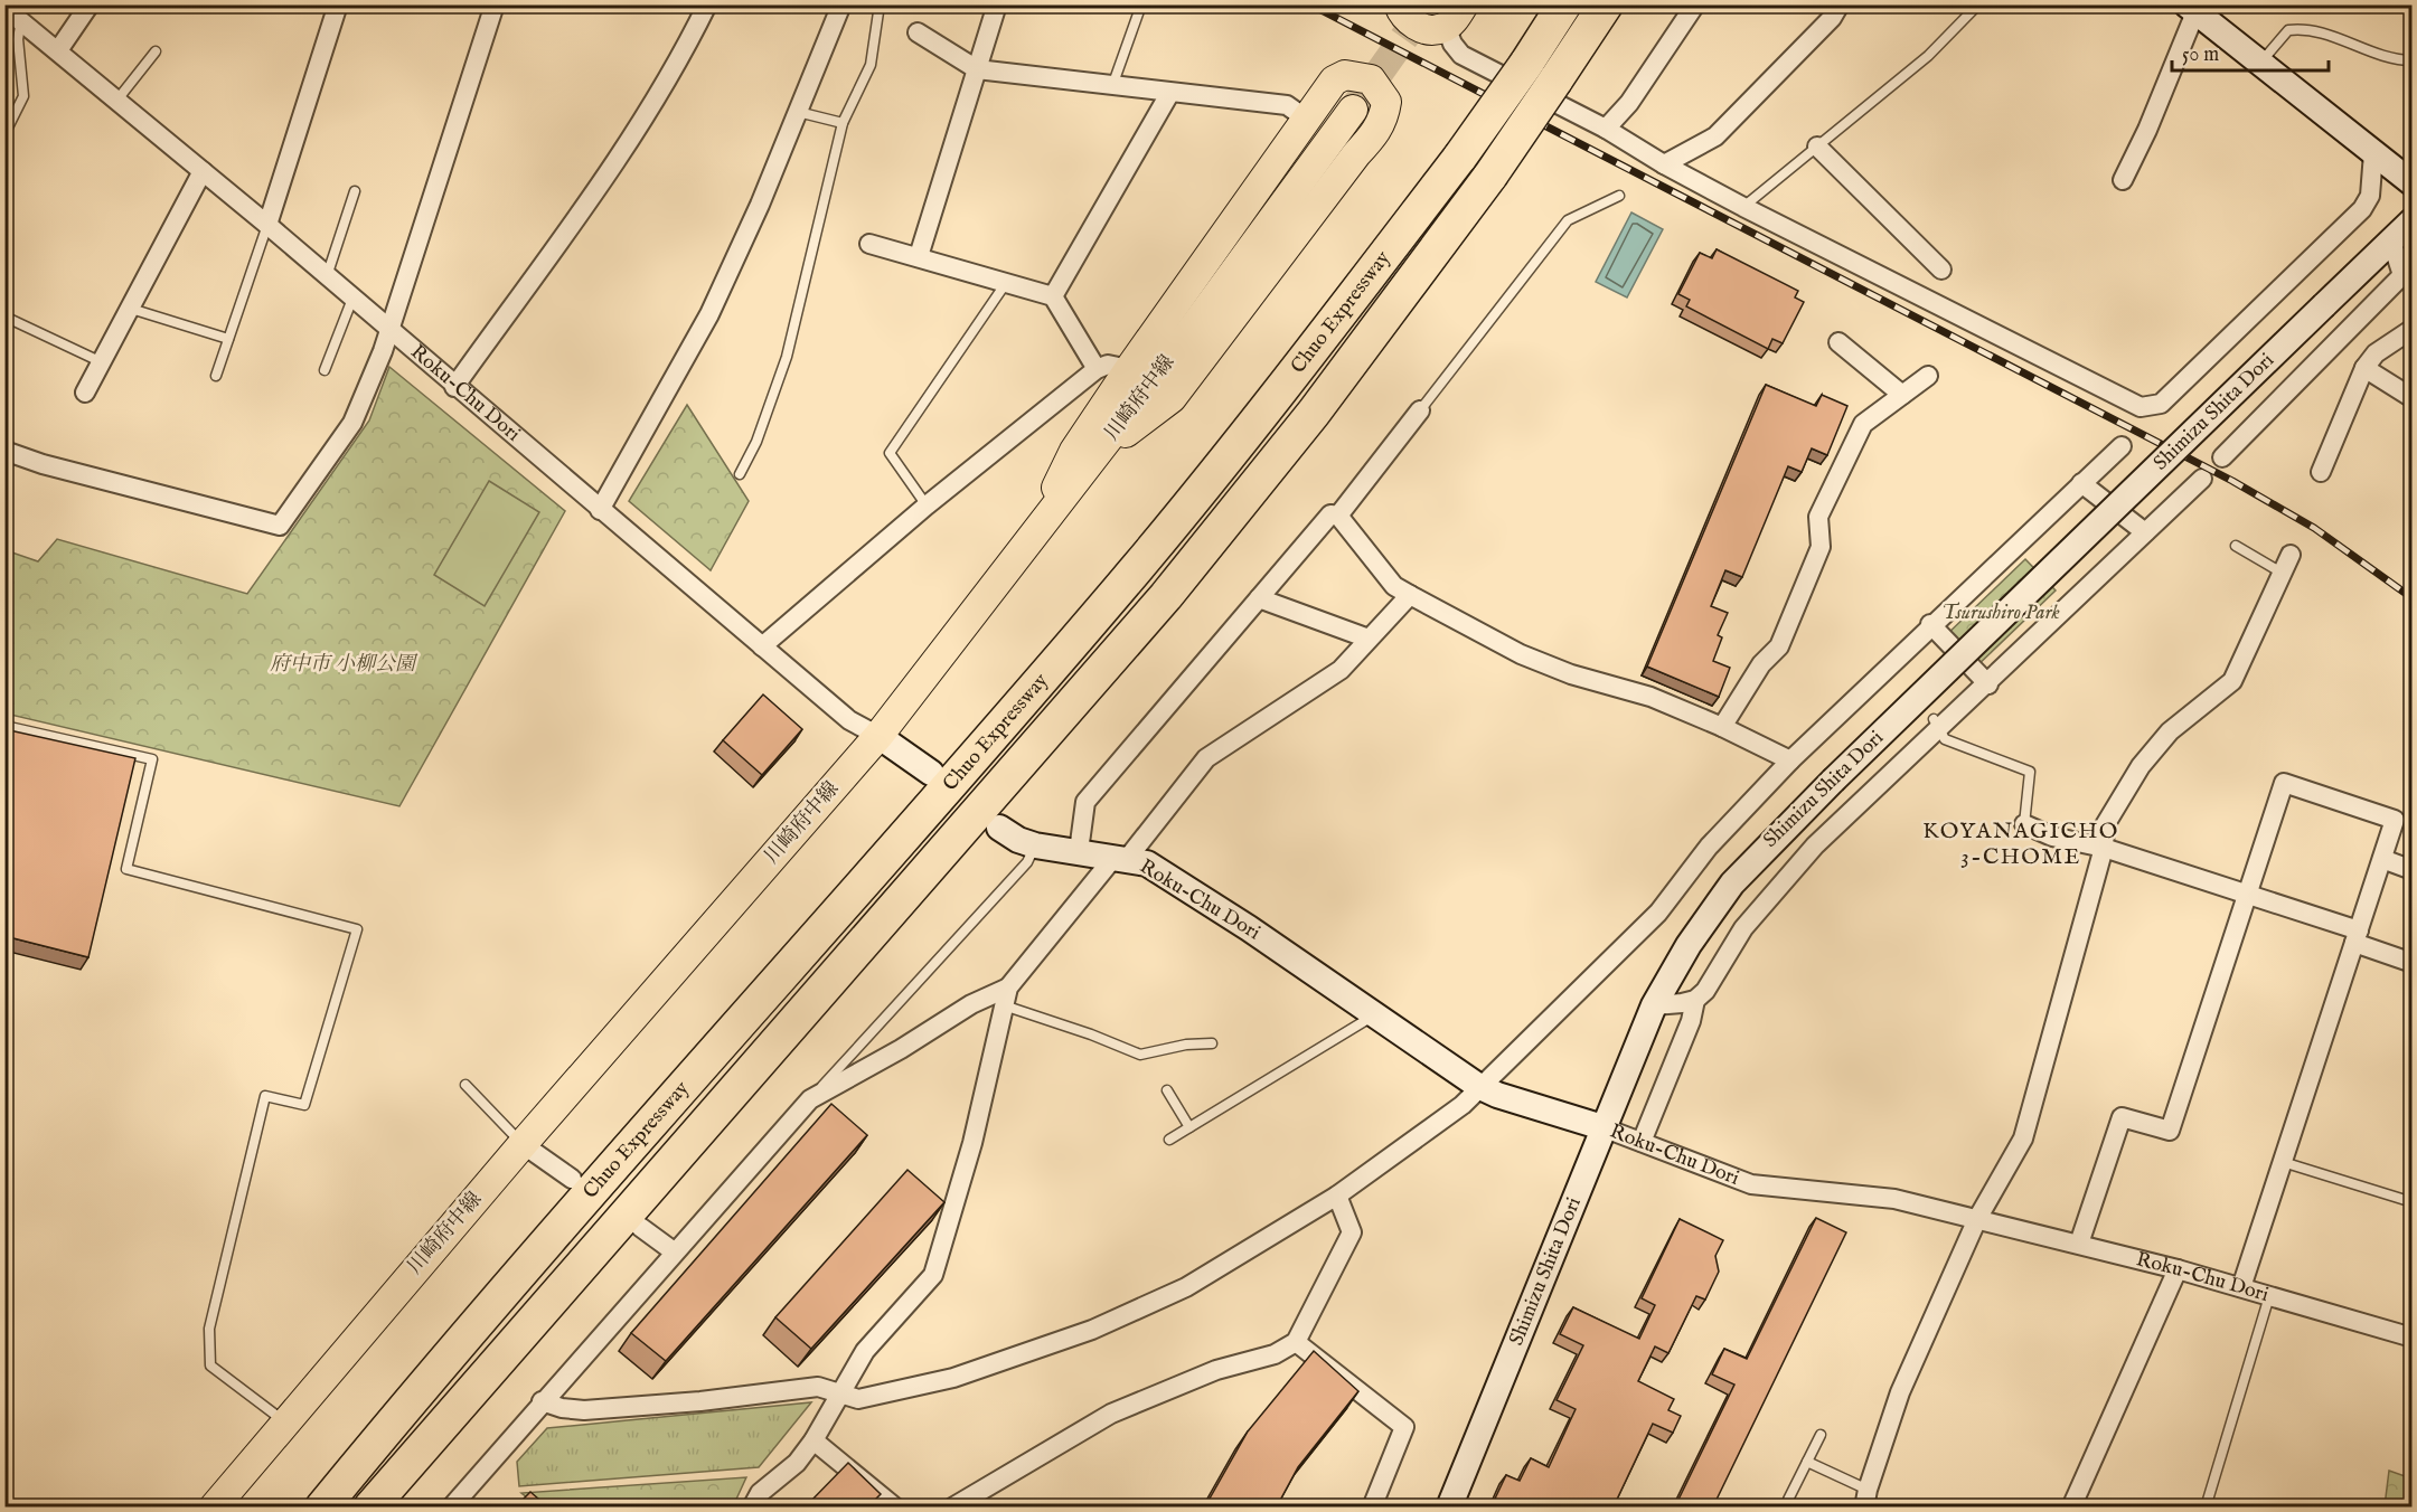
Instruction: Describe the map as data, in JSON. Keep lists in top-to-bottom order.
{
  "streets": {
    "highway": ["Chuo Expressway"],
    "main road": ["川崎府中線"],
    "street": ["Roku-Chu Dori", "Shimizu Shita Dori"]
  },
  "crossings": [
    ["Roku-Chu Dori", "川崎府中線"],
    ["Roku-Chu Dori", "Shimizu Shita Dori"]
  ],
  "districts": ["KOYANAGICHO 3-CHOME"],
  "parks": ["Tsurushiro Park", "府中市 小柳公園"],
  "scale_bar": "50 m"
}
